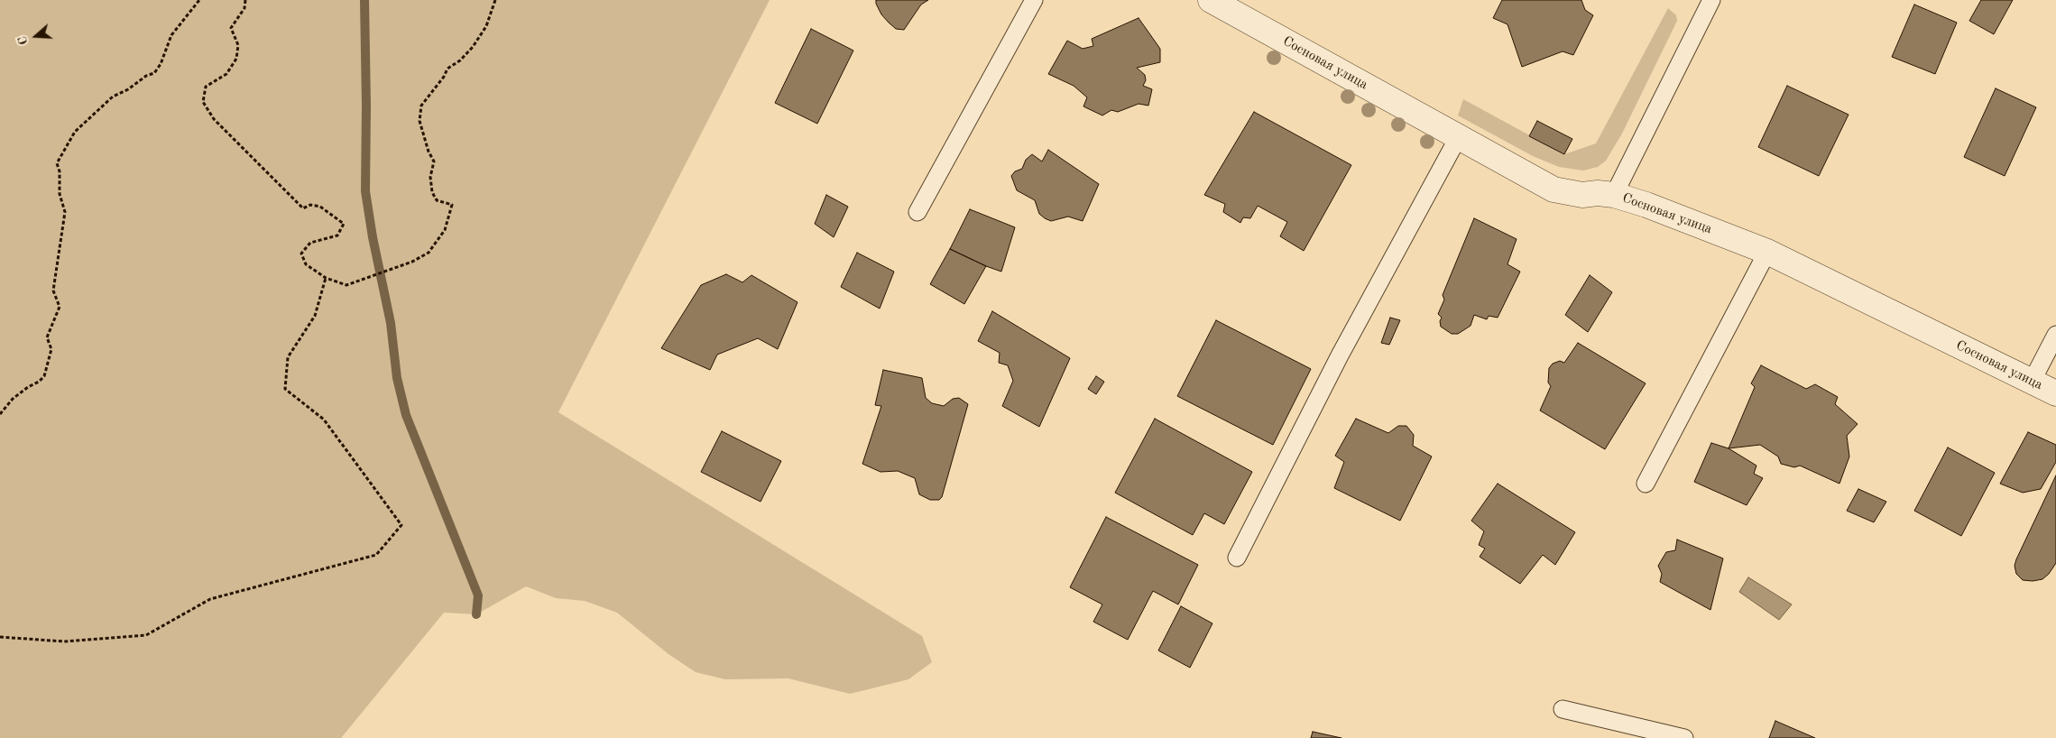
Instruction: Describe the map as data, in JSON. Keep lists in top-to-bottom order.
{
  "streets": {
    "street": ["Сосновая улица"]
  },
  "north": "left"
}
